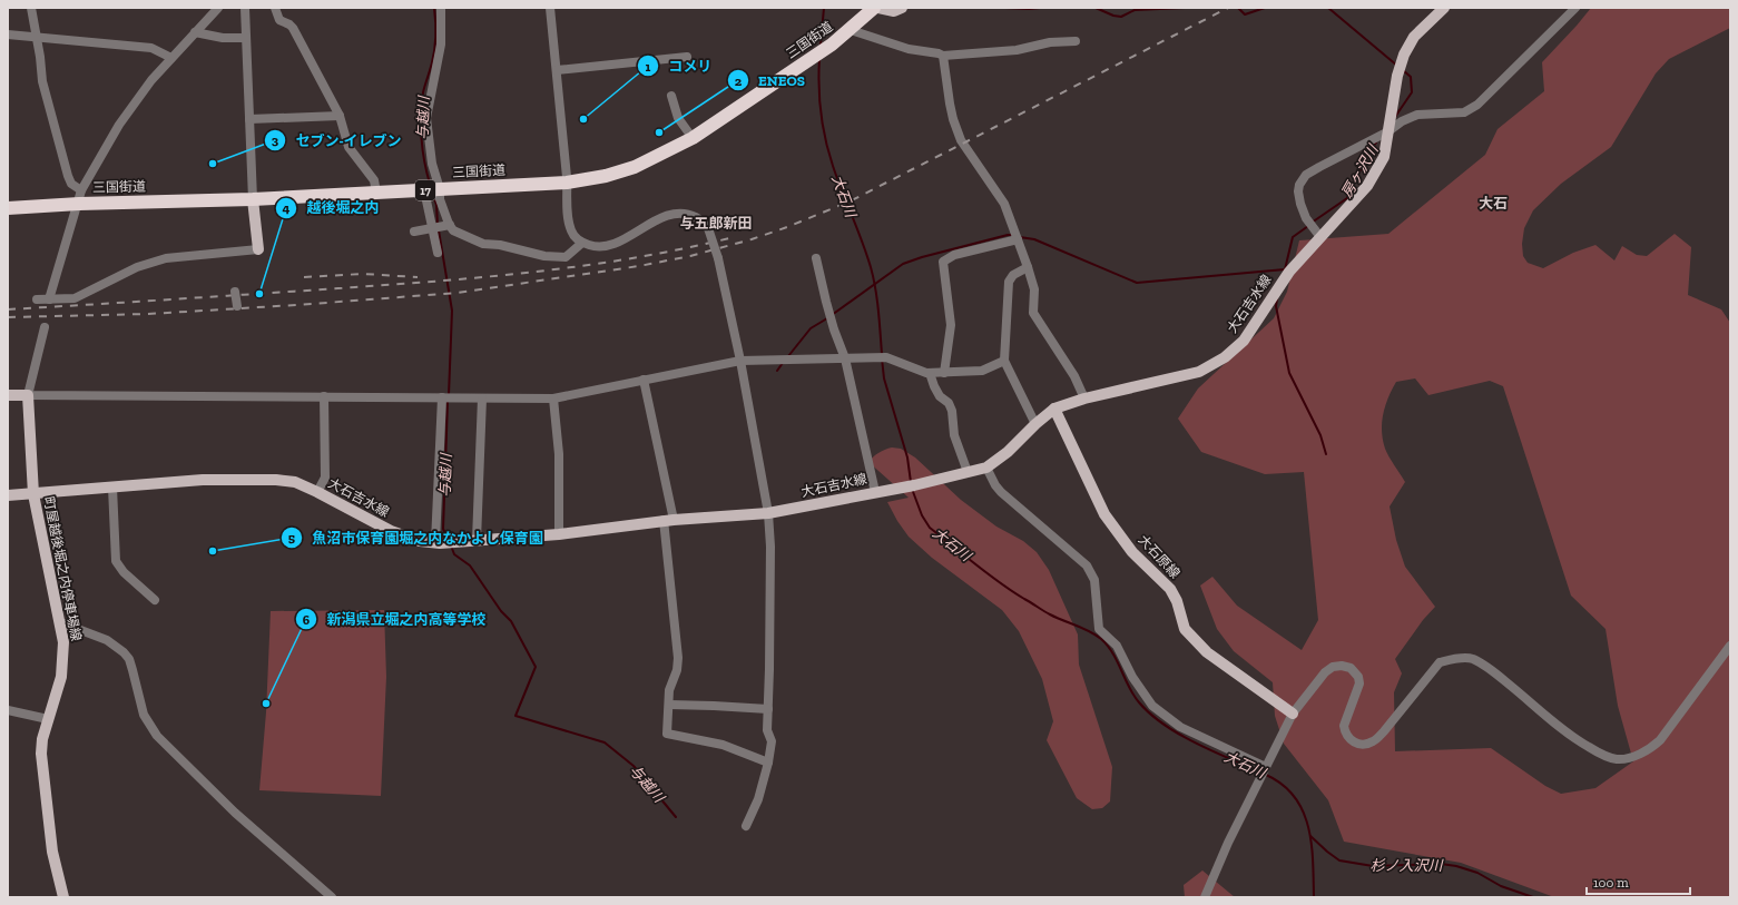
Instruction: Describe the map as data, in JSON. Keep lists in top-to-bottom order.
{
  "streets": {
    "highway": ["三国街道", "17"],
    "main road": ["大石吉水線", "大石原線", "町屋越後堀之内停車場線"]
  },
  "crossings": [
    ["大石吉水線", "大石原線"],
    ["大石吉水線", "町屋越後堀之内停車場線"]
  ],
  "districts": ["大石", "与五郎新田"],
  "water": [
    "与越川",
    "房ヶ沢川",
    "大石川",
    "杉ノ入沢川"
  ],
  "places": [
    "コメリ",
    "ENEOS",
    "セブン-イレブン",
    "越後堀之内",
    "魚沼市保育園堀之内なかよし保育園",
    "新潟県立堀之内高等学校"
  ],
  "scale_bar": "100 m"
}
